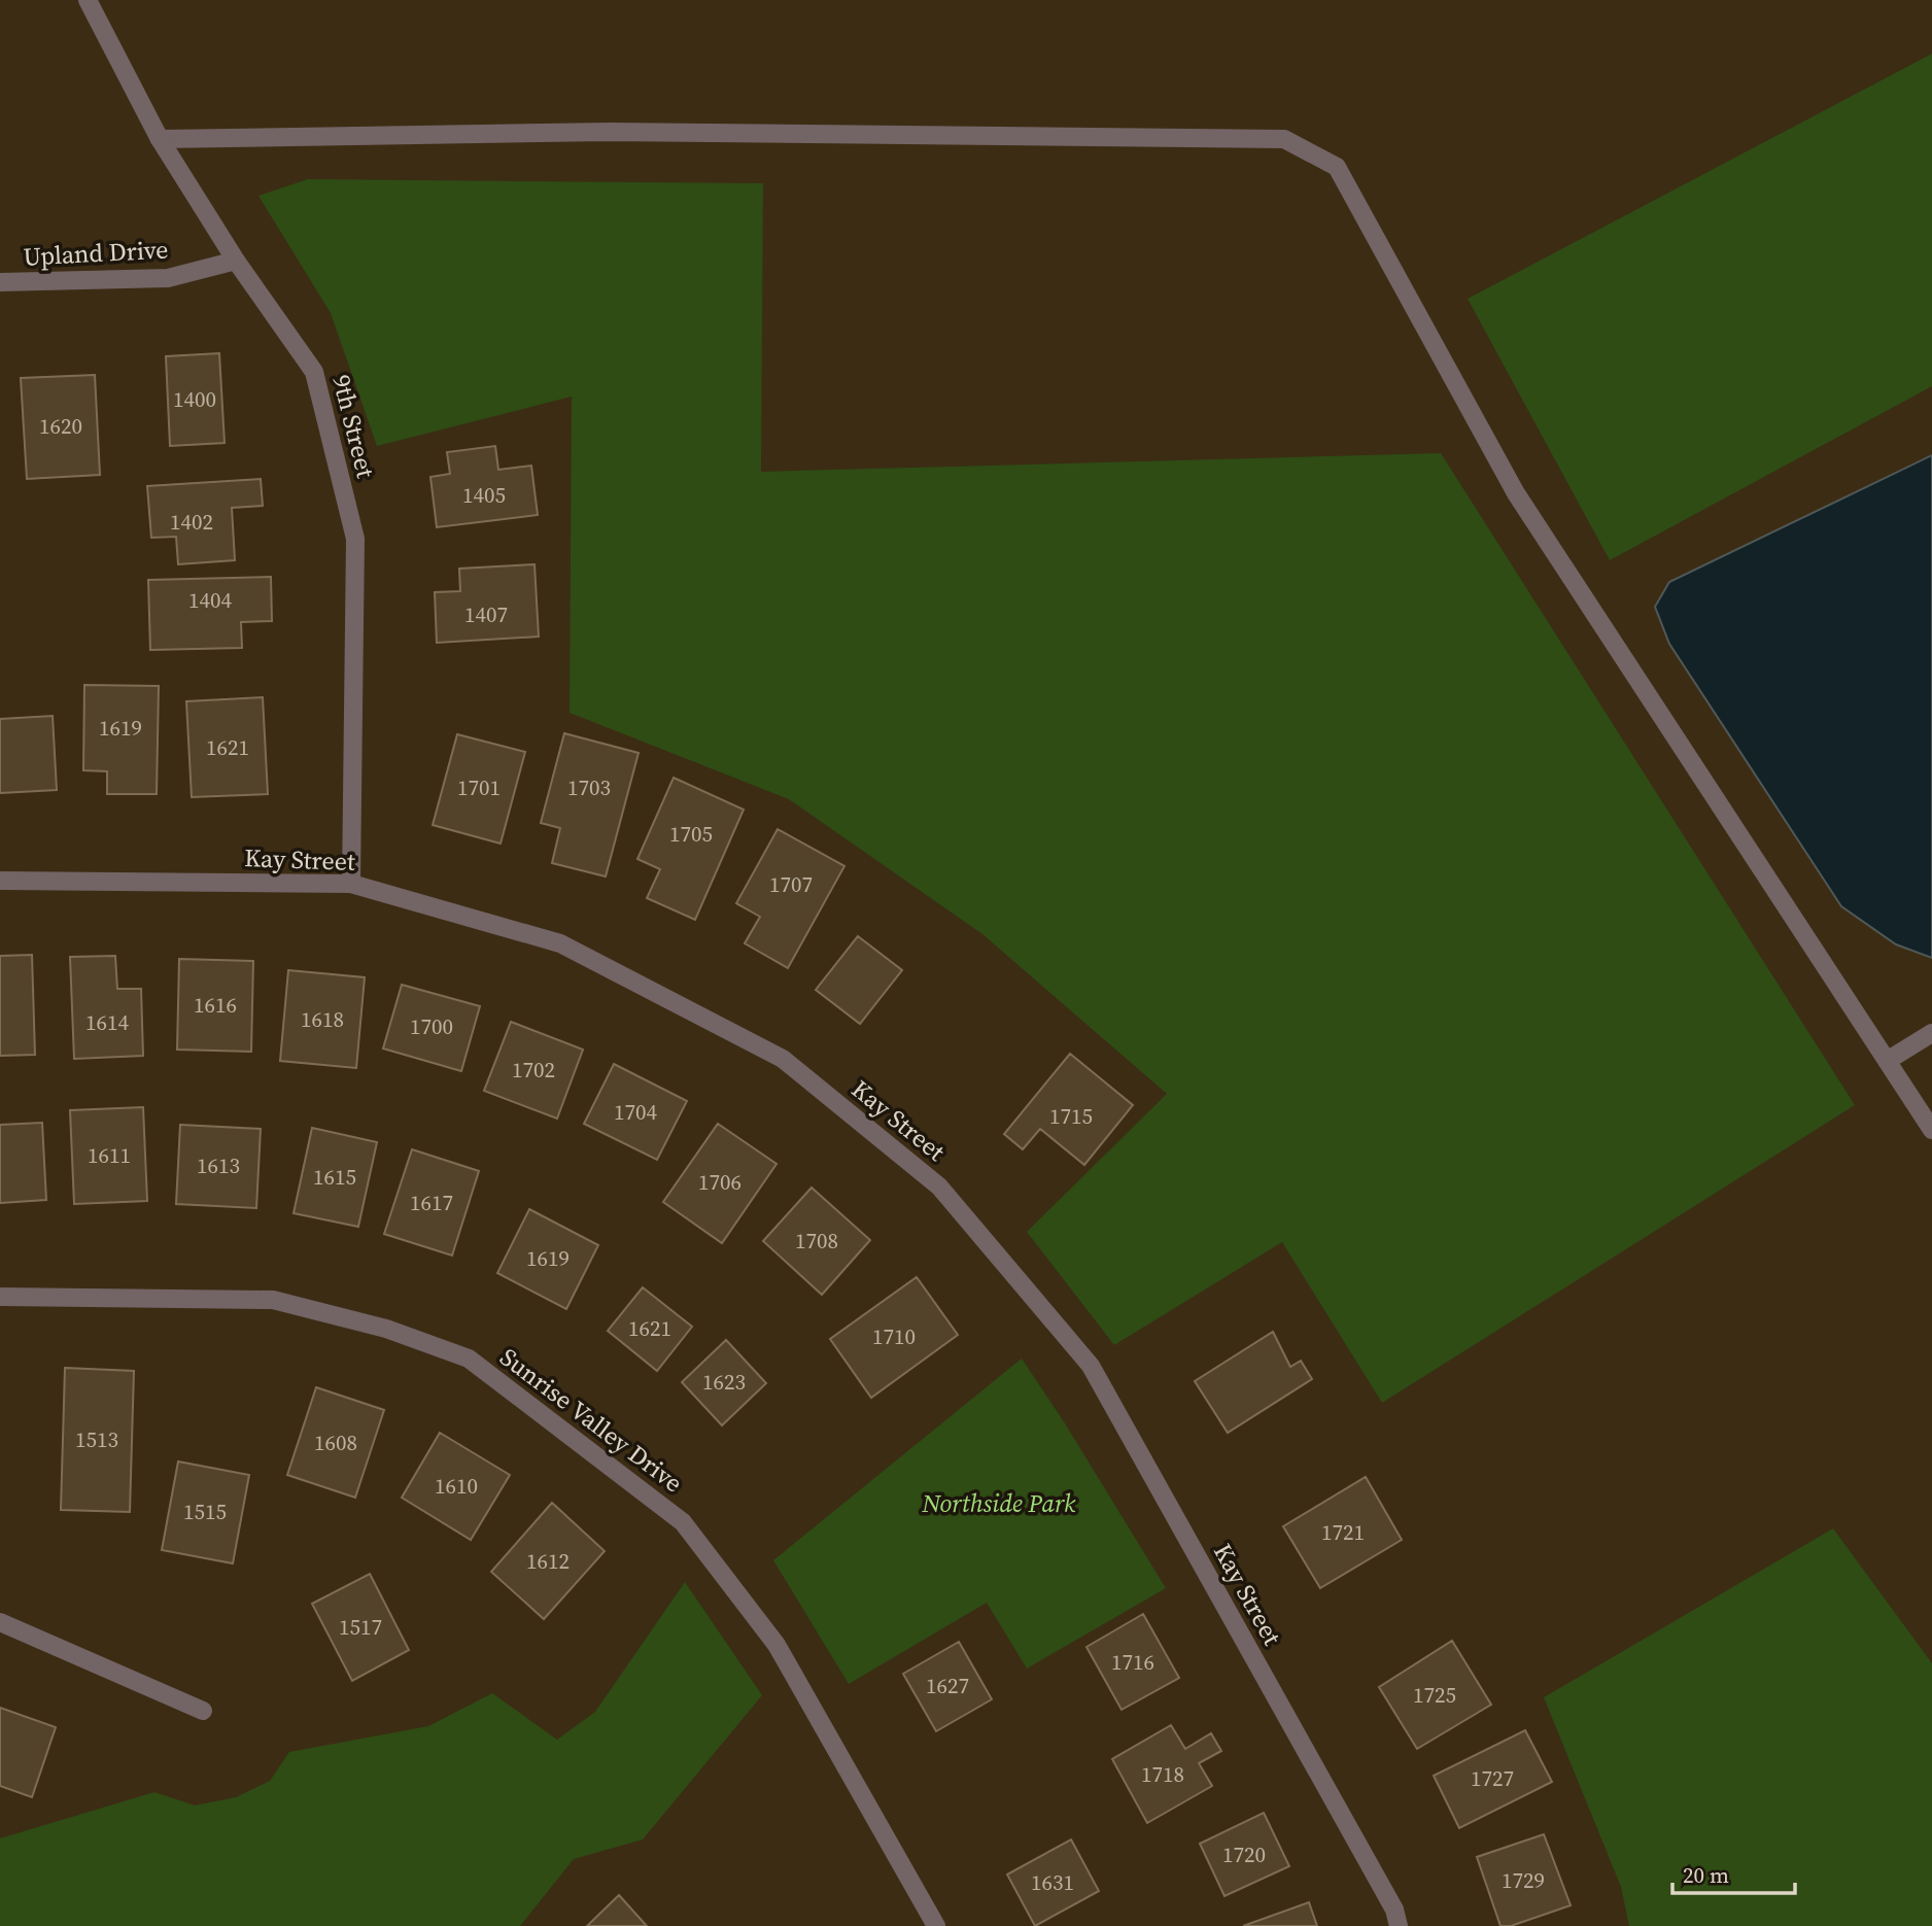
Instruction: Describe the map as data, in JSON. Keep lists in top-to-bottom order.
{
  "streets": {
    "street": [
      "Upland Drive",
      "9th Street",
      "Kay Street",
      "Sunrise Valley Drive"
    ]
  },
  "crossings": [
    ["Upland Drive", "9th Street"],
    ["9th Street", "Kay Street"]
  ],
  "parks": ["Northside Park"],
  "house_numbers": [
    "1400",
    "1620",
    "1405",
    "1402",
    "1404",
    "1407",
    "1619",
    "1621",
    "1701",
    "1703",
    "1705",
    "1707",
    "1616",
    "1618",
    "1614",
    "1700",
    "1702",
    "1704",
    "1715",
    "1611",
    "1613",
    "1615",
    "1706",
    "1617",
    "1708",
    "1619",
    "1621",
    "1710",
    "1623",
    "1513",
    "1608",
    "1610",
    "1515",
    "1721",
    "1612",
    "1517",
    "1716",
    "1627",
    "1725",
    "1718",
    "1727",
    "1720",
    "1729",
    "1631"
  ],
  "scale_bar": "20 m"
}
